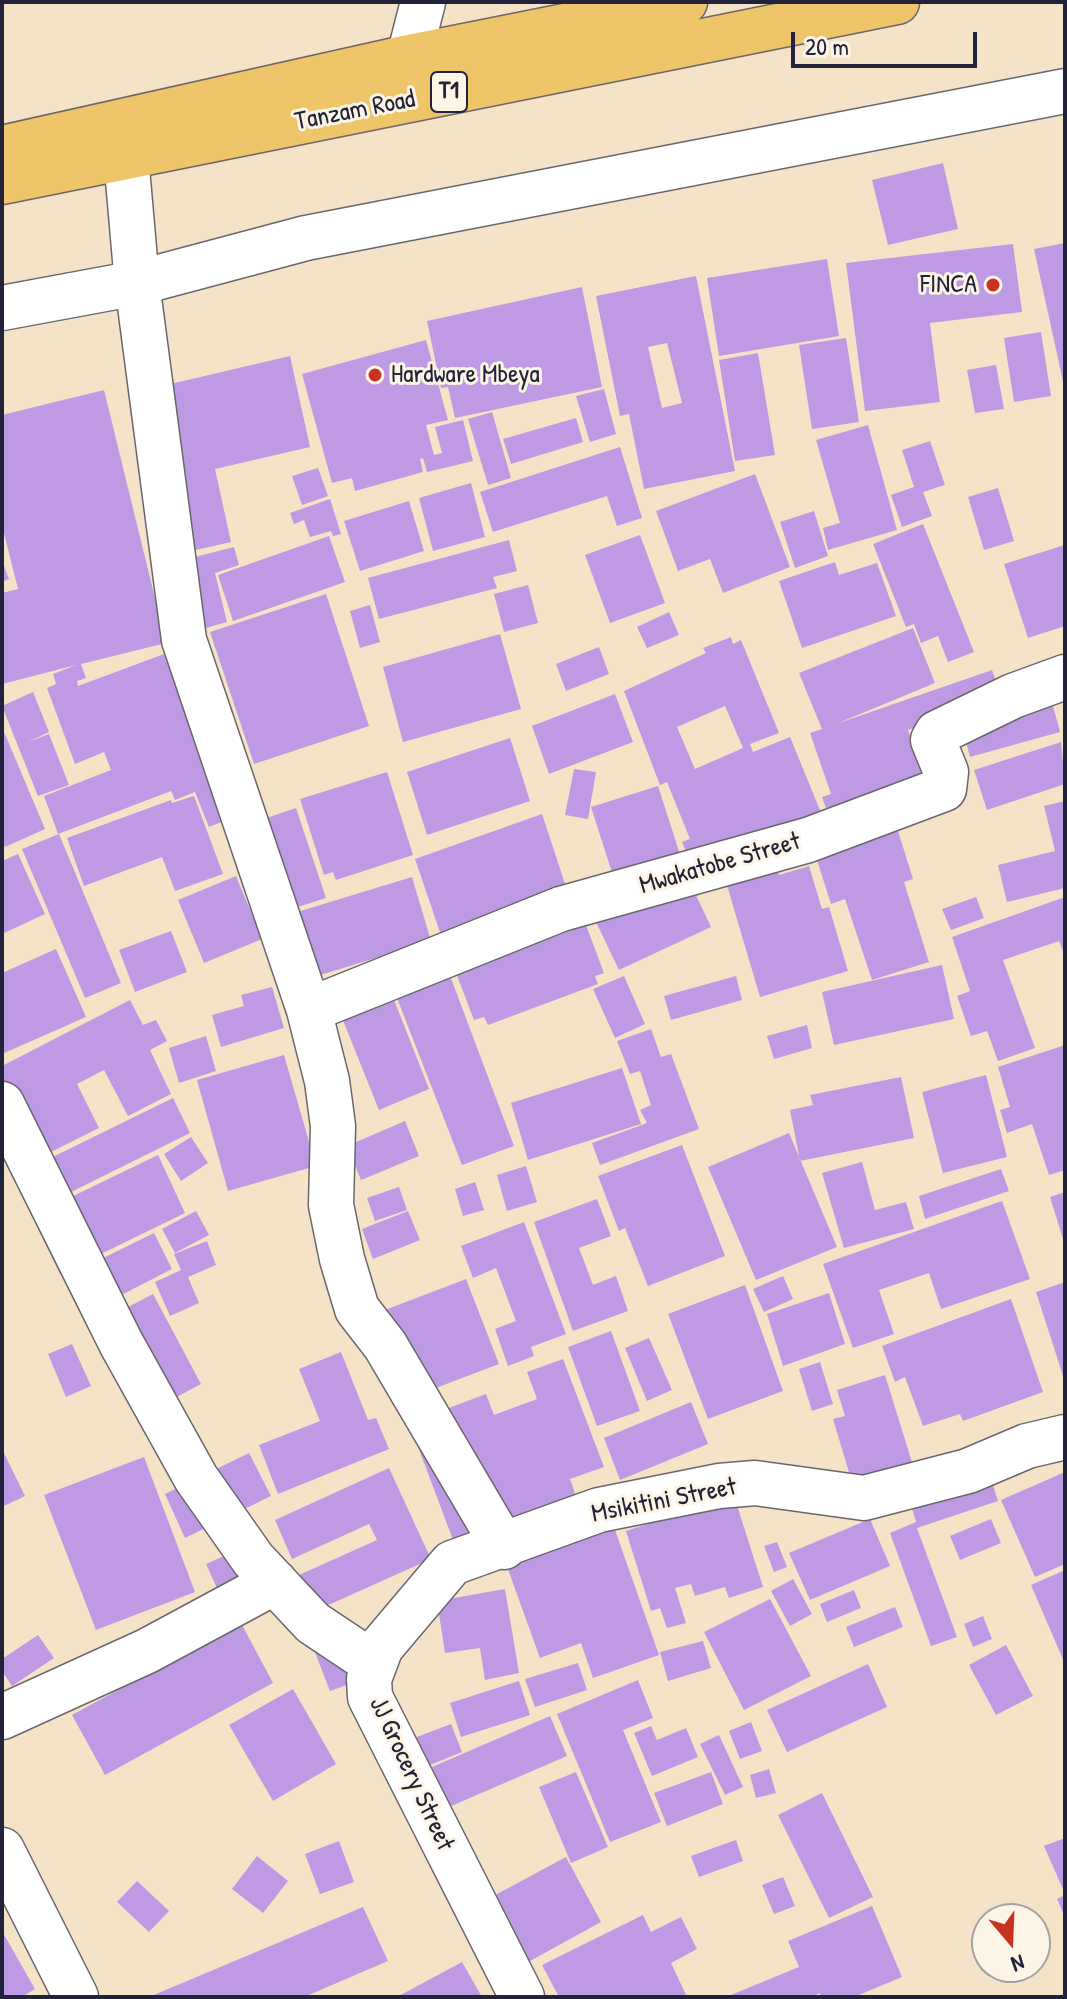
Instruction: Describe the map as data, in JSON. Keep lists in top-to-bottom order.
{
  "streets": {
    "highway": ["T1", "Tanzam Road"],
    "street": ["Mwakatobe Street", "Msikitini Street", "JJ Grocery Street"]
  },
  "crossings": [
    ["Msikitini Street", "JJ Grocery Street"]
  ],
  "places": ["FINCA", "Hardware Mbeya"],
  "scale_bar": "20 m",
  "north": "bottom"
}
